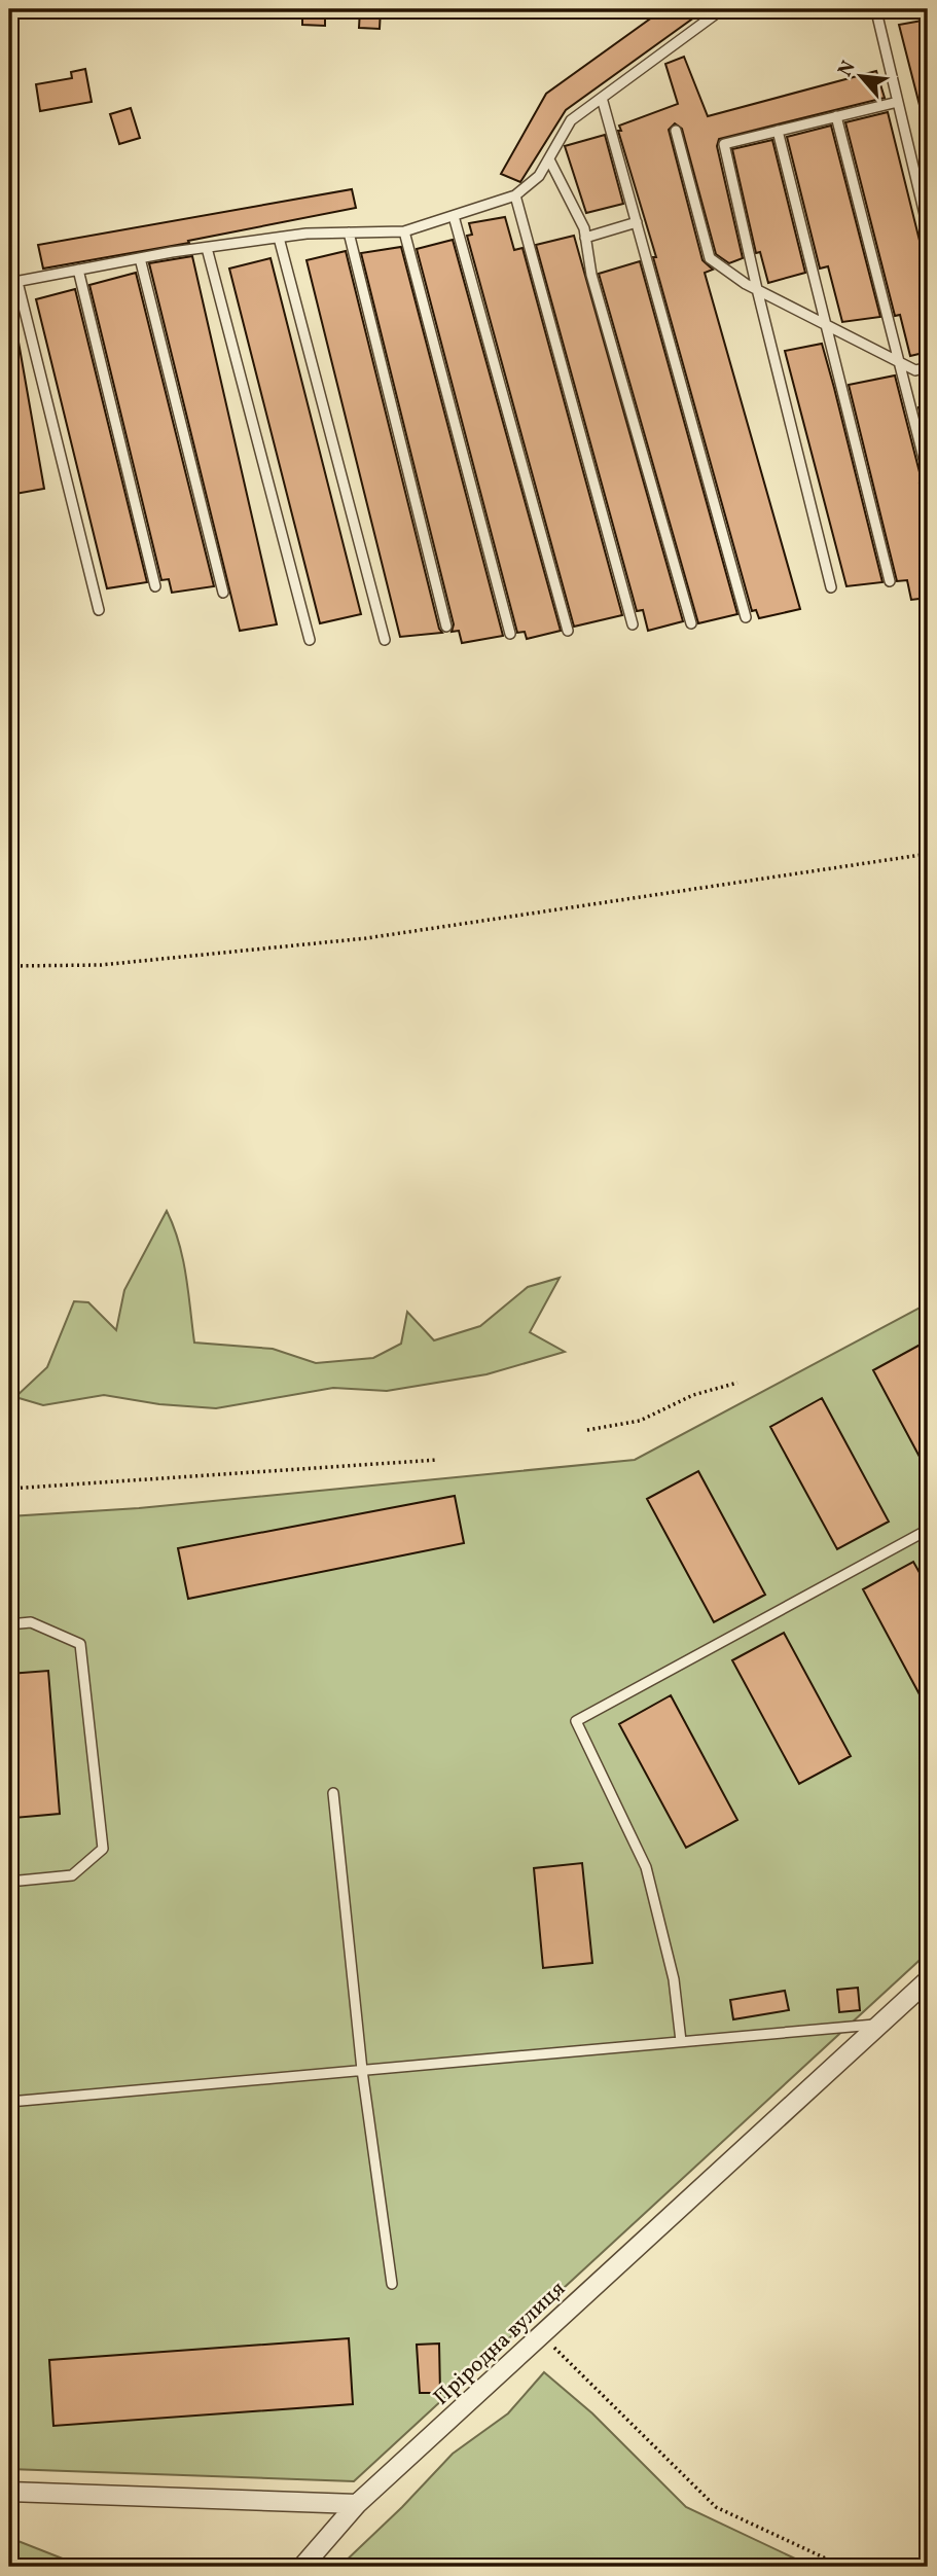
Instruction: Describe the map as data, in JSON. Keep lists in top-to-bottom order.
{
  "streets": {
    "street": ["Пріродна вулиця"]
  },
  "north": "top left"
}
